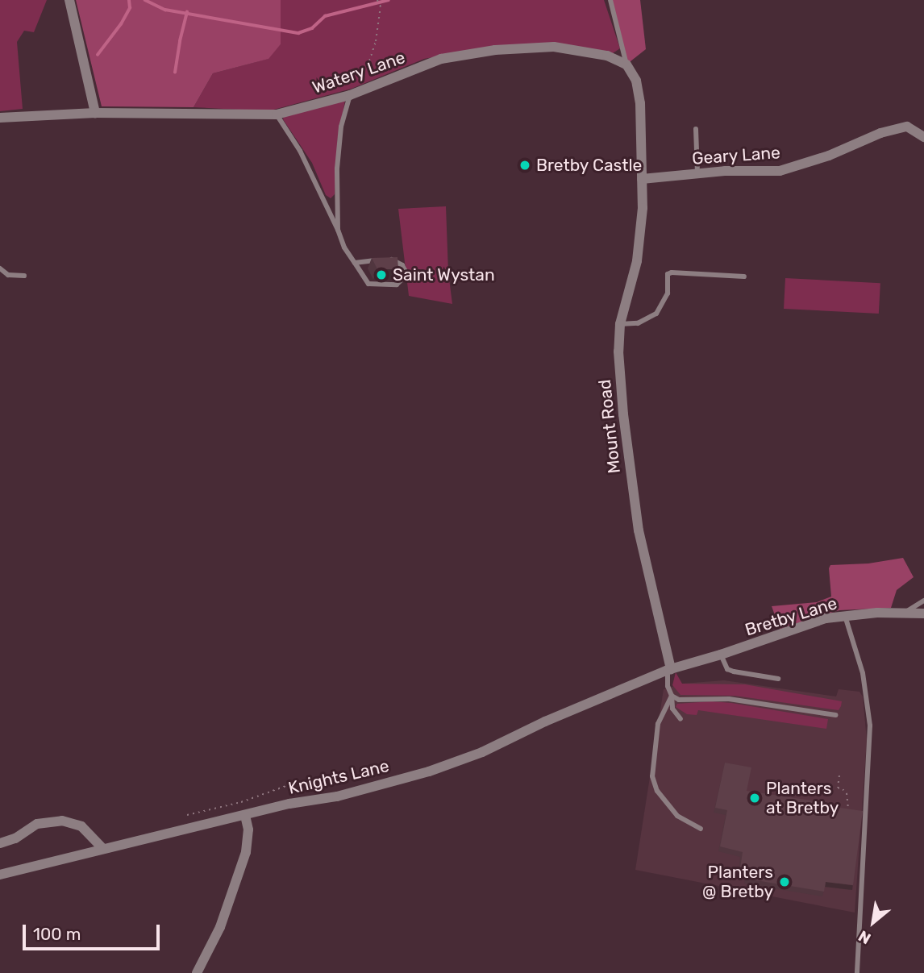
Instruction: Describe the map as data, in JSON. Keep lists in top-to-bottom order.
{
  "streets": {
    "street": [
      "Watery Lane",
      "Geary Lane",
      "Mount Road",
      "Bretby Lane",
      "Knights Lane"
    ]
  },
  "crossings": [
    ["Geary Lane", "Mount Road"],
    ["Mount Road", "Bretby Lane"],
    ["Mount Road", "Knights Lane"],
    ["Bretby Lane", "Knights Lane"]
  ],
  "places": [
    "Bretby Castle",
    "Saint Wystan",
    "Planters at Bretby",
    "Planters @ Bretby"
  ],
  "scale_bar": "100 m",
  "north": "bottom left"
}
